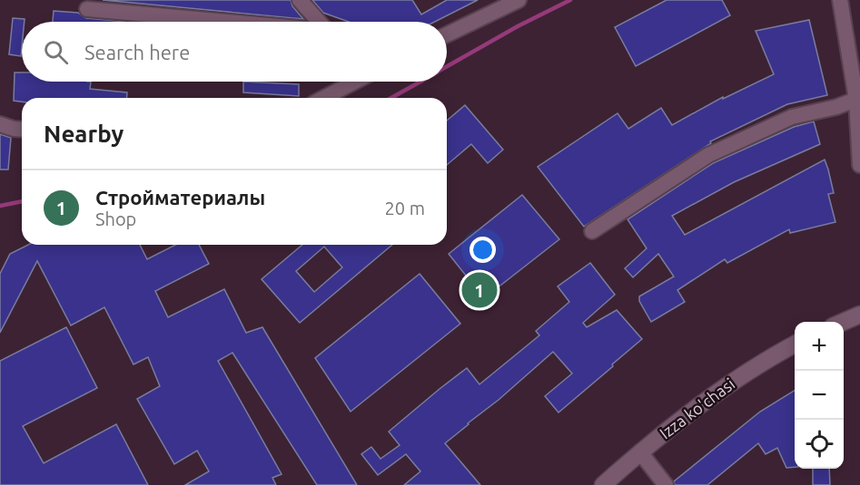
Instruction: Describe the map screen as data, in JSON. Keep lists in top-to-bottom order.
{
  "streets": {
    "main road": ["Izza ko'chasi"]
  },
  "page": {
    "search": "Search here",
    "heading": "Nearby",
    "list": [
      {
        "mark": "1",
        "name": "Стройматериалы",
        "note": "Shop",
        "value": "20 m"
      }
    ],
    "pins": "1",
    "map_buttons": ["+", "−"]
  }
}
